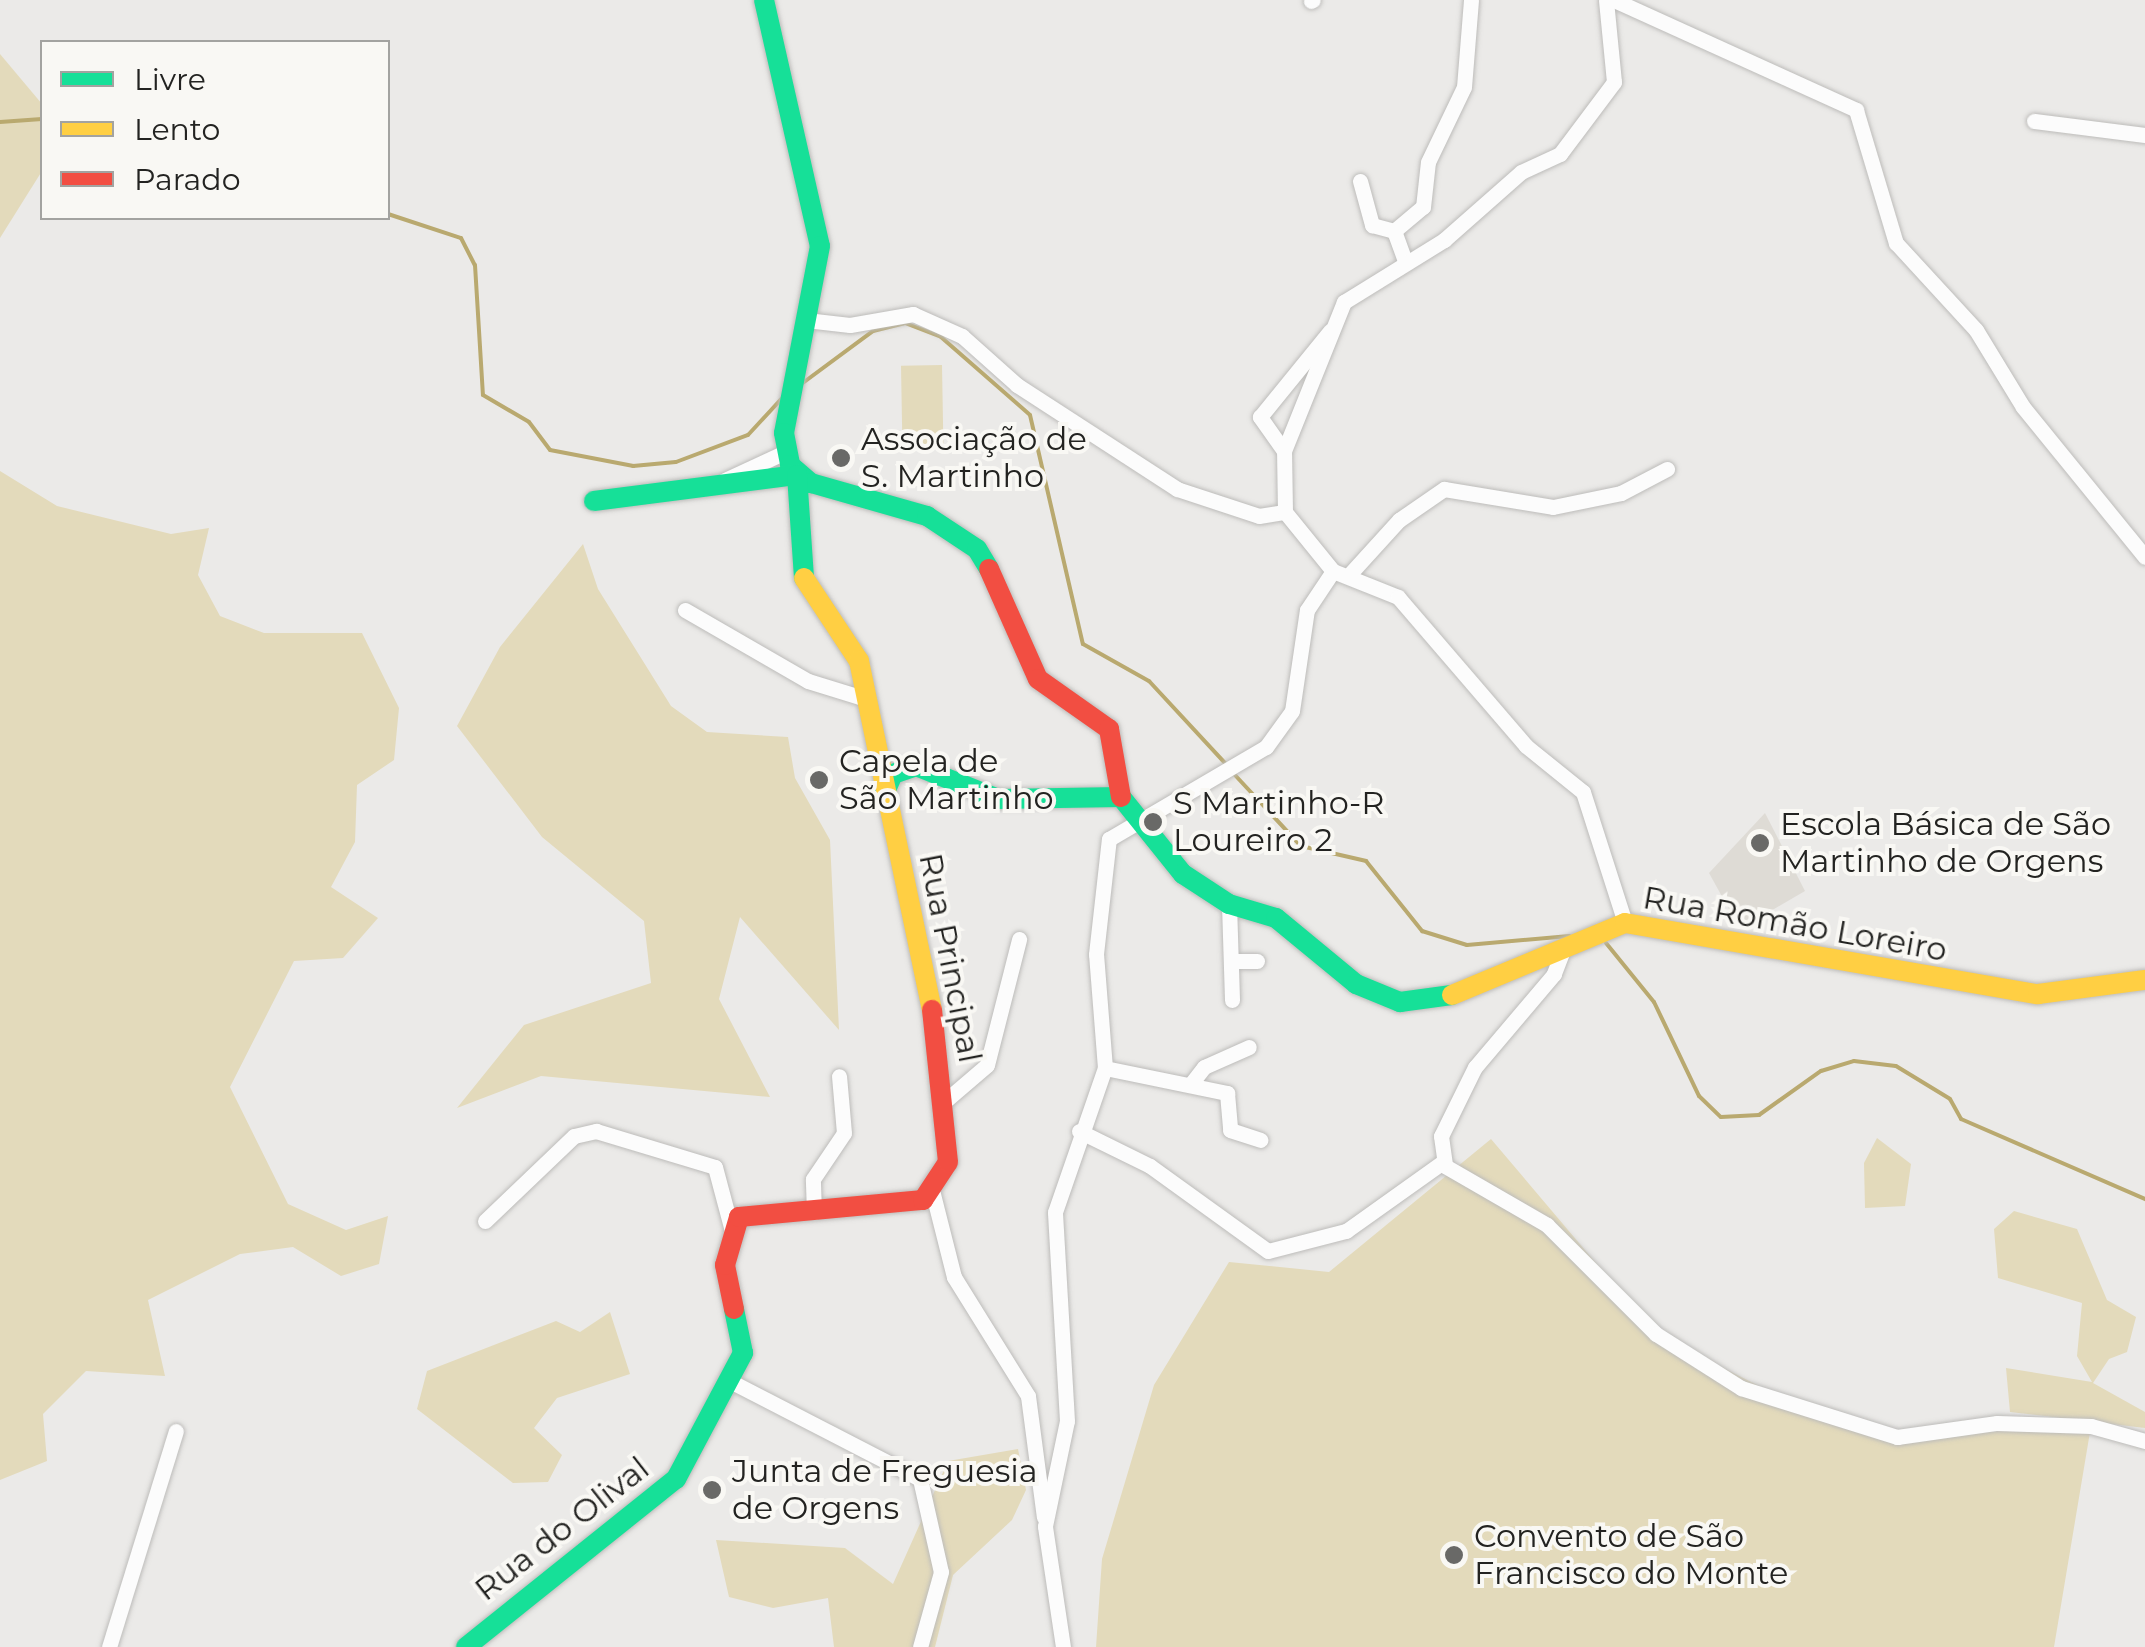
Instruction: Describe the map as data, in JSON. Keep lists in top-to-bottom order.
{
  "streets": {
    "street": ["Rua Romão Loreiro", "Rua Principal", "Rua do Olival"]
  },
  "places": [
    "Associação de S. Martinho",
    "Capela de São Martinho",
    "S Martinho-R Loureiro 2",
    "Escola Básica de São Martinho de Orgens",
    "Junta de Freguesia de Orgens",
    "Convento de São Francisco do Monte"
  ],
  "legend": ["Livre", "Lento", "Parado"]
}
